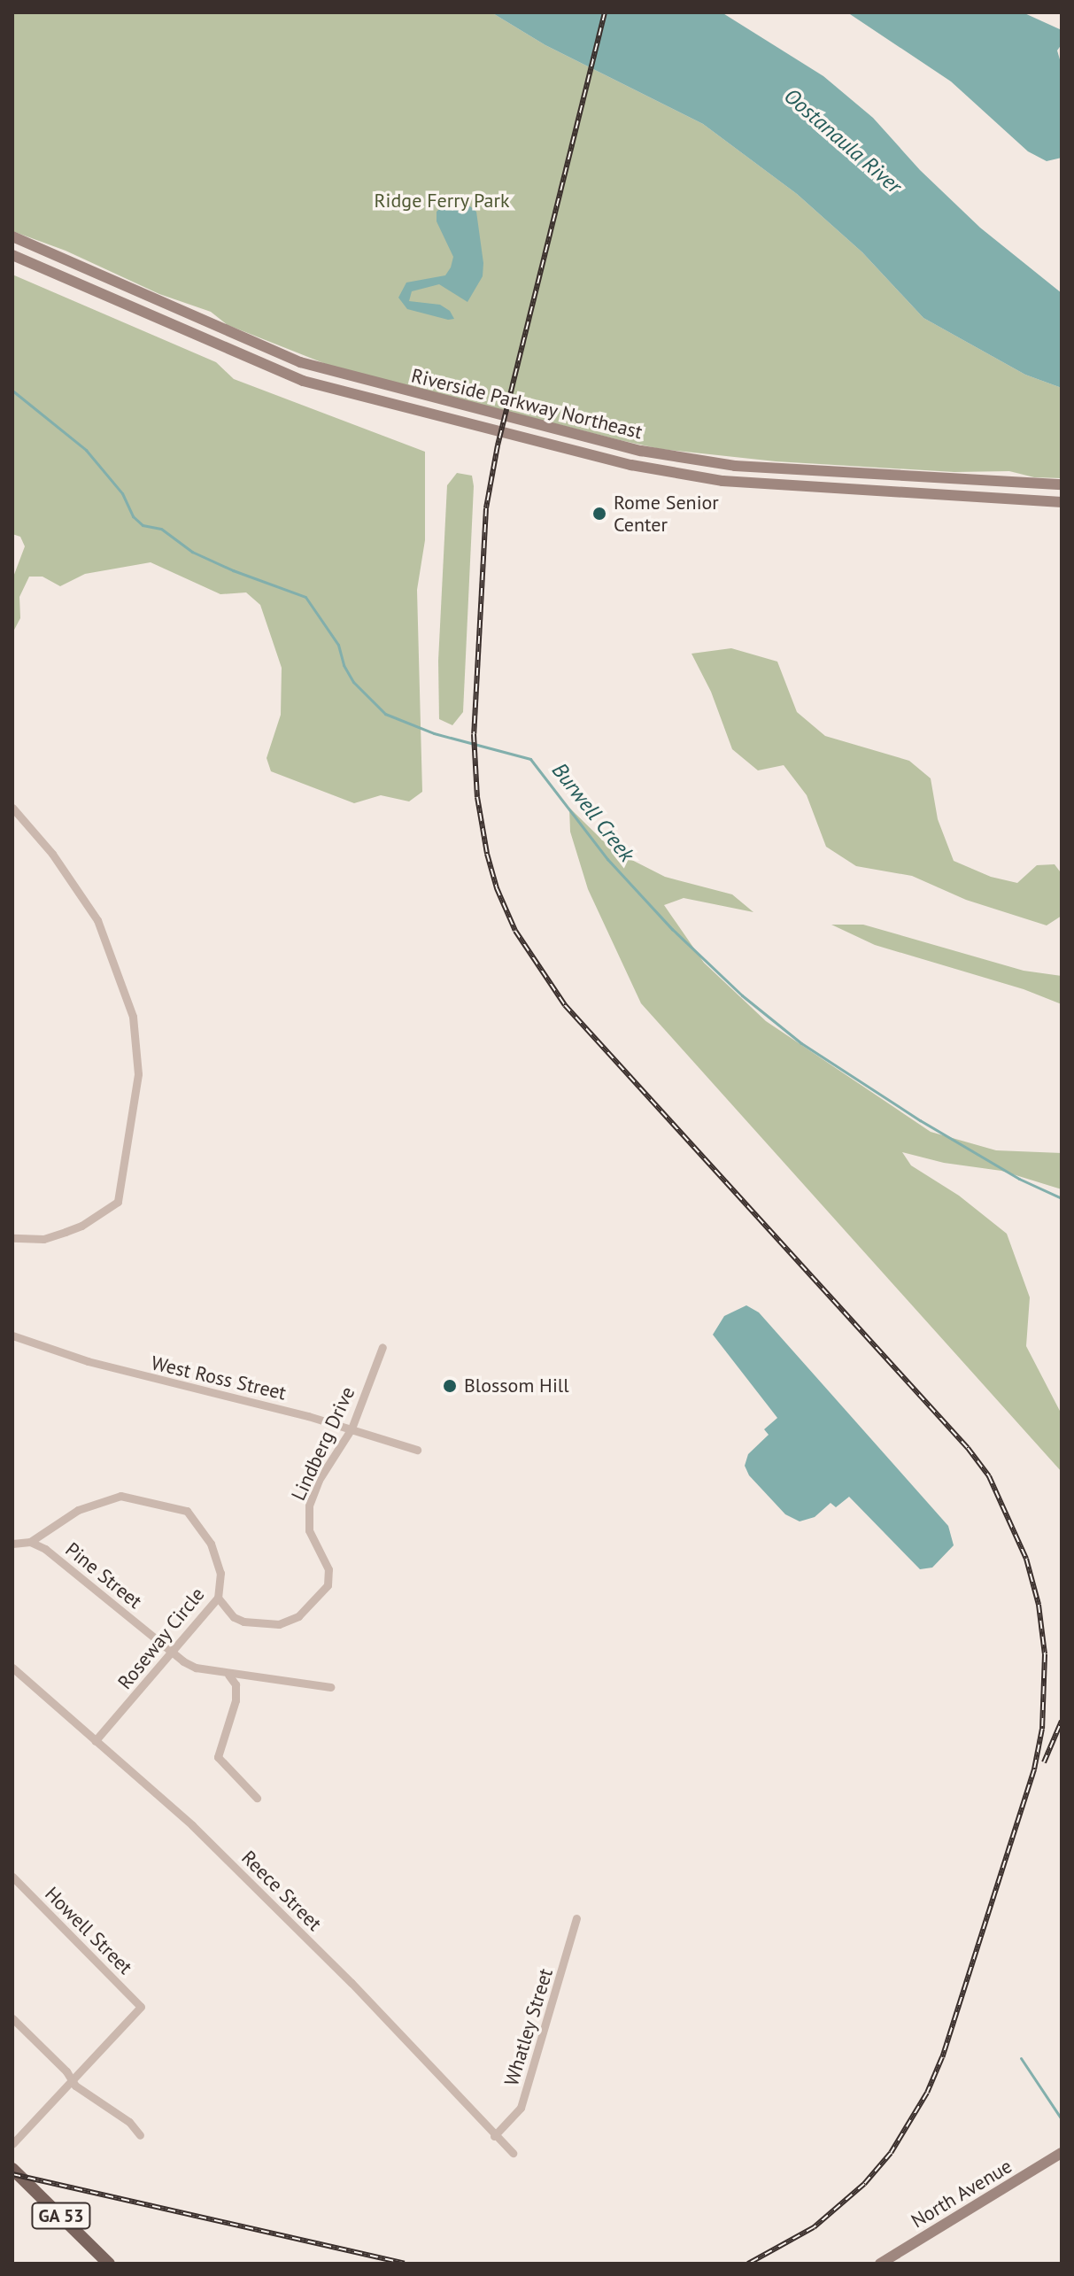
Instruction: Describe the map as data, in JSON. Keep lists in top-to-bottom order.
{
  "streets": {
    "main road": ["Riverside Parkway Northeast", "North Avenue", "GA 53"],
    "street": [
      "West Ross Street",
      "Lindberg Drive",
      "Pine Street",
      "Roseway Circle",
      "Reece Street",
      "Howell Street",
      "Whatley Street"
    ]
  },
  "crossings": [
    ["West Ross Street", "Lindberg Drive"],
    ["Lindberg Drive", "Roseway Circle"],
    ["Pine Street", "Roseway Circle"],
    ["Roseway Circle", "Reece Street"],
    ["Reece Street", "Whatley Street"]
  ],
  "water": ["Oostanaula River", "Burwell Creek"],
  "parks": ["Ridge Ferry Park"],
  "places": ["Rome Senior Center", "Blossom Hill"]
}
